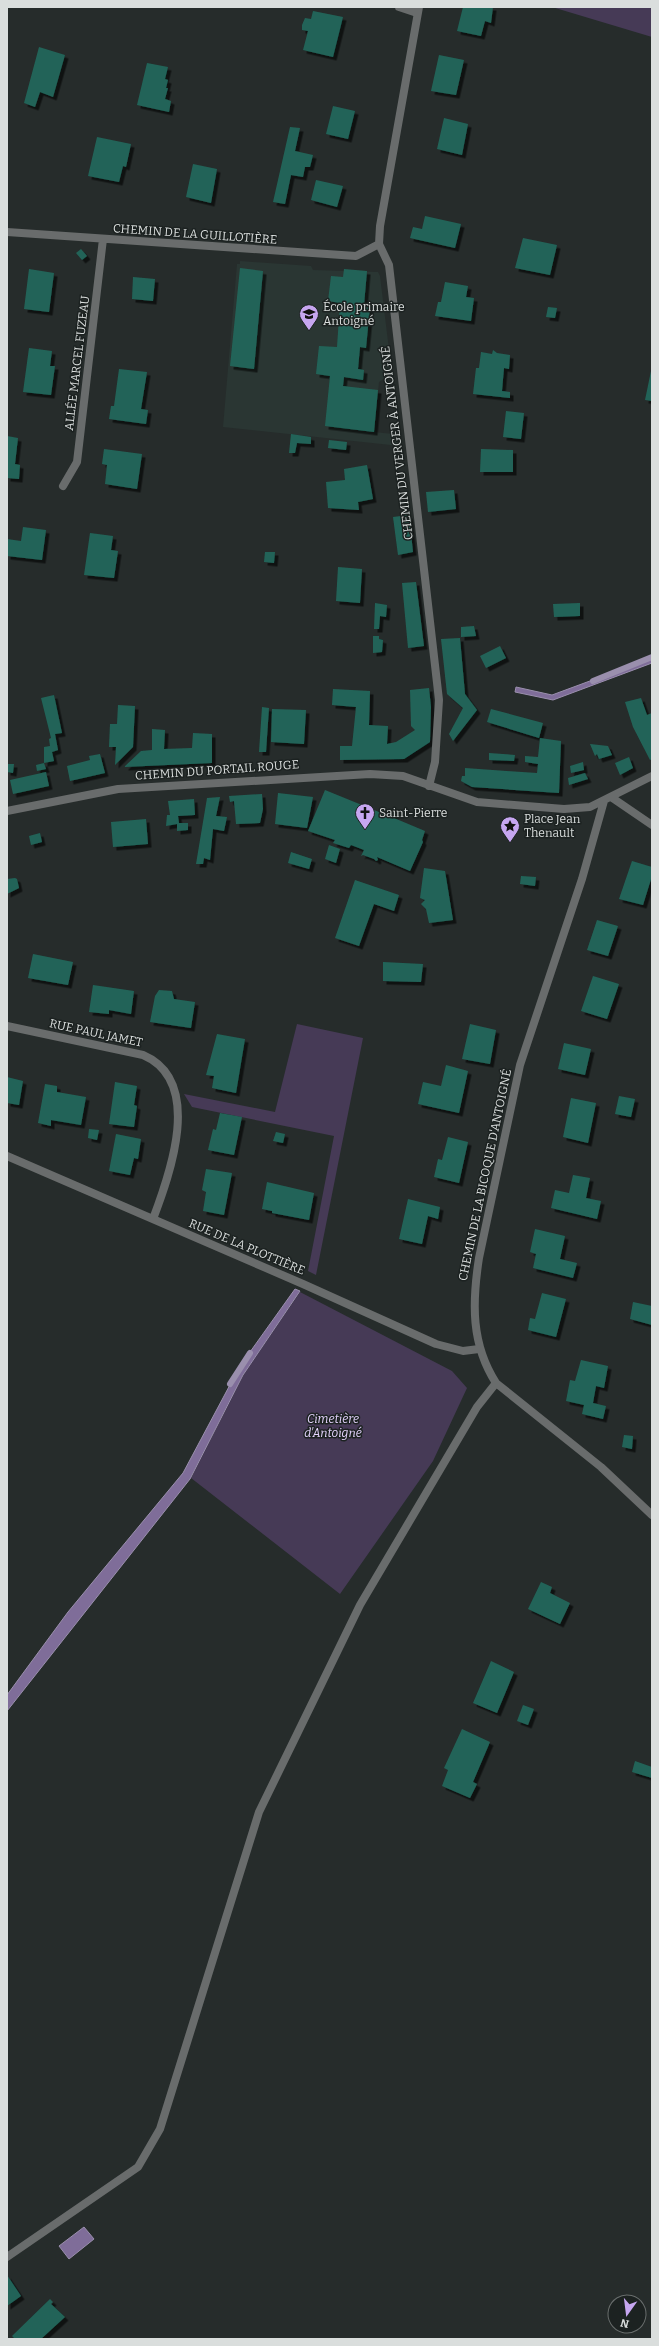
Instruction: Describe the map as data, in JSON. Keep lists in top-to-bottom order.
{
  "streets": {
    "street": [
      "CHEMIN DE LA GUILLOTIÈRE",
      "ALLÉE MARCEL FUZEAU",
      "CHEMIN DU VERGER À ANTOIGNÉ",
      "CHEMIN DU PORTAIL ROUGE",
      "RUE PAUL JAMET",
      "CHEMIN DE LA BICOQUE D'ANTOIGNÉ",
      "RUE DE LA PLOTTIÈRE"
    ]
  },
  "crossings": [
    ["CHEMIN DE LA GUILLOTIÈRE", "ALLÉE MARCEL FUZEAU"],
    ["CHEMIN DE LA GUILLOTIÈRE", "CHEMIN DU VERGER À ANTOIGNÉ"],
    ["CHEMIN DU VERGER À ANTOIGNÉ", "CHEMIN DU PORTAIL ROUGE"],
    ["CHEMIN DU PORTAIL ROUGE", "CHEMIN DE LA BICOQUE D'ANTOIGNÉ"],
    ["RUE PAUL JAMET", "RUE DE LA PLOTTIÈRE"],
    ["CHEMIN DE LA BICOQUE D'ANTOIGNÉ", "RUE DE LA PLOTTIÈRE"]
  ],
  "parks": ["Cimetière d'Antoigné"],
  "places": {
    "school or university": ["École primaire Antoigné"],
    "church": ["Saint-Pierre"],
    "place": ["Place Jean Thenault"]
  },
  "north": "bottom"
}
